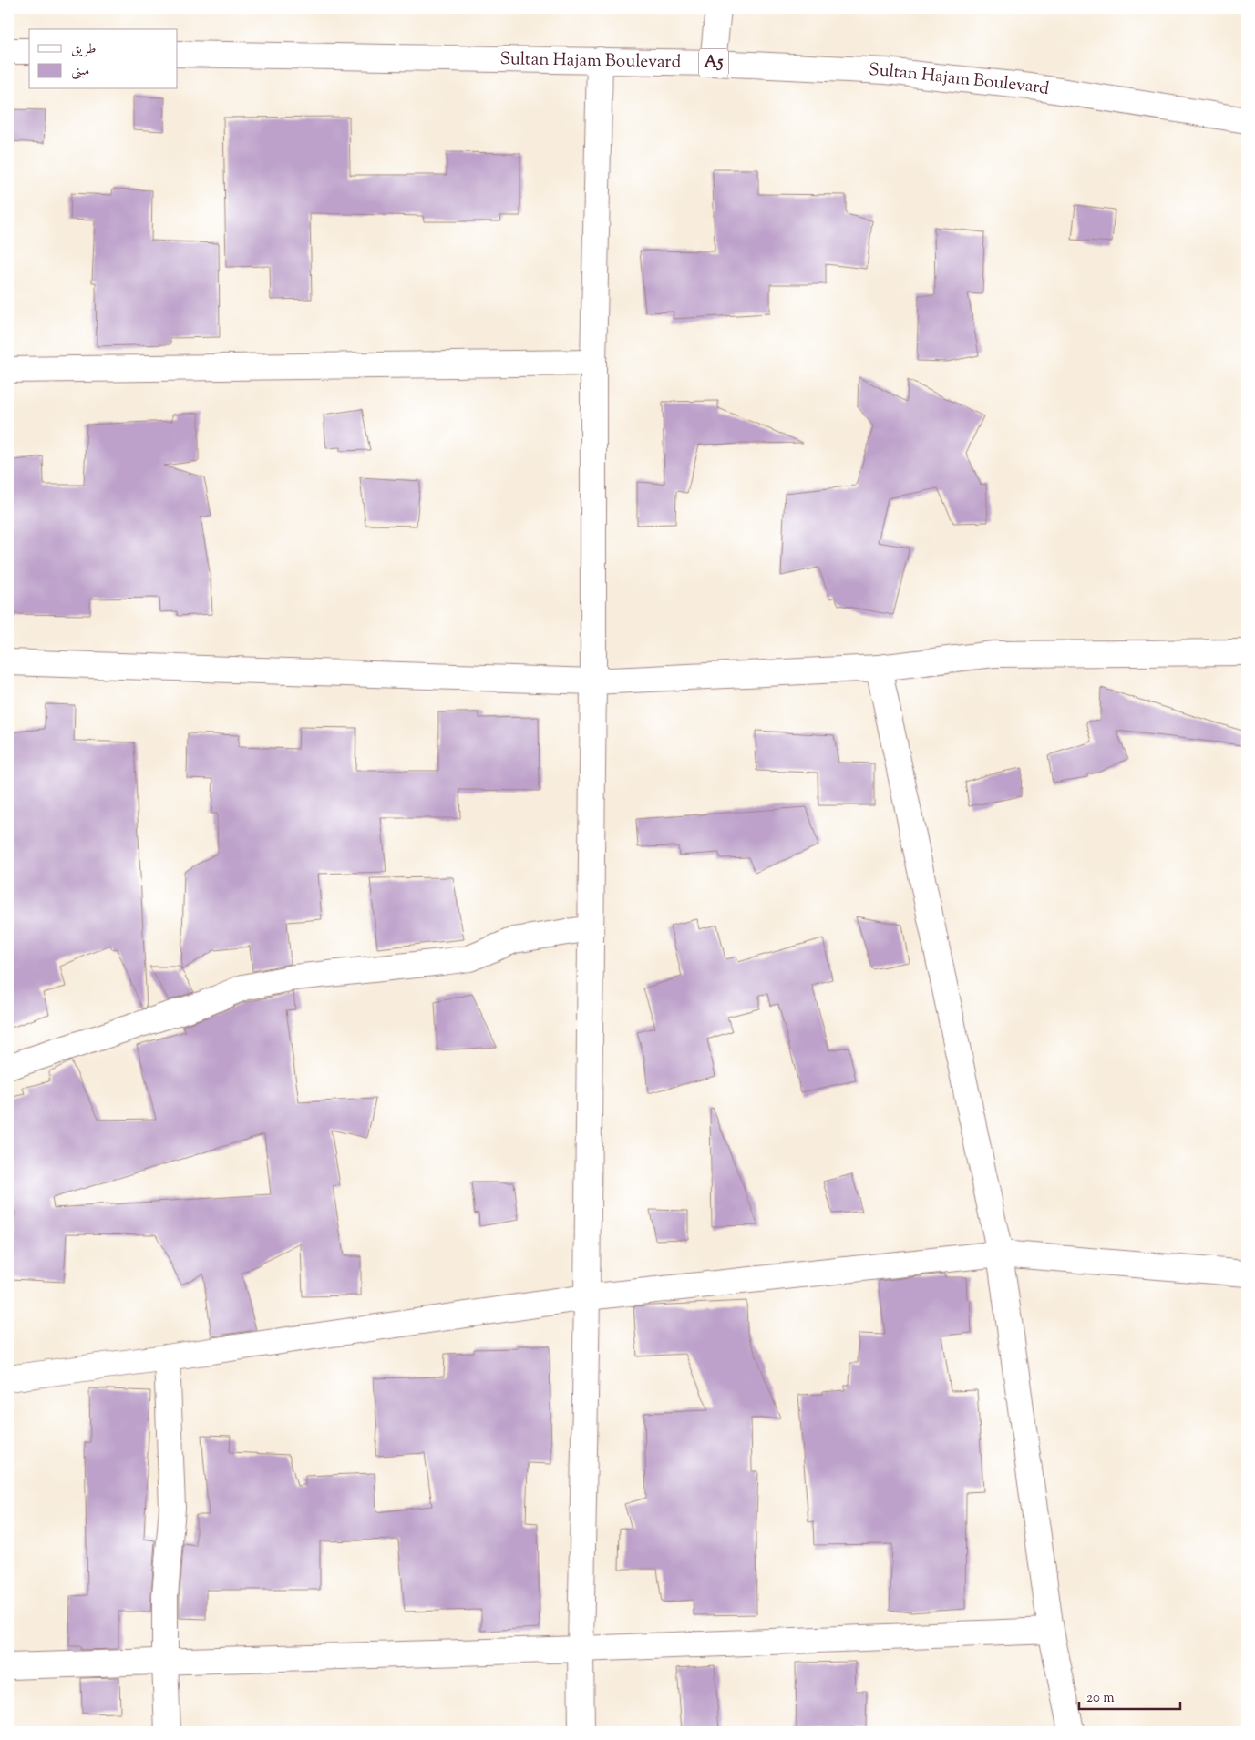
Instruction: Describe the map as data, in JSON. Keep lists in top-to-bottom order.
{
  "streets": {
    "main road": ["Sultan Hajam Boulevard", "A5"]
  },
  "legend": ["طريق", "مبنى"],
  "scale_bar": "20 m"
}
